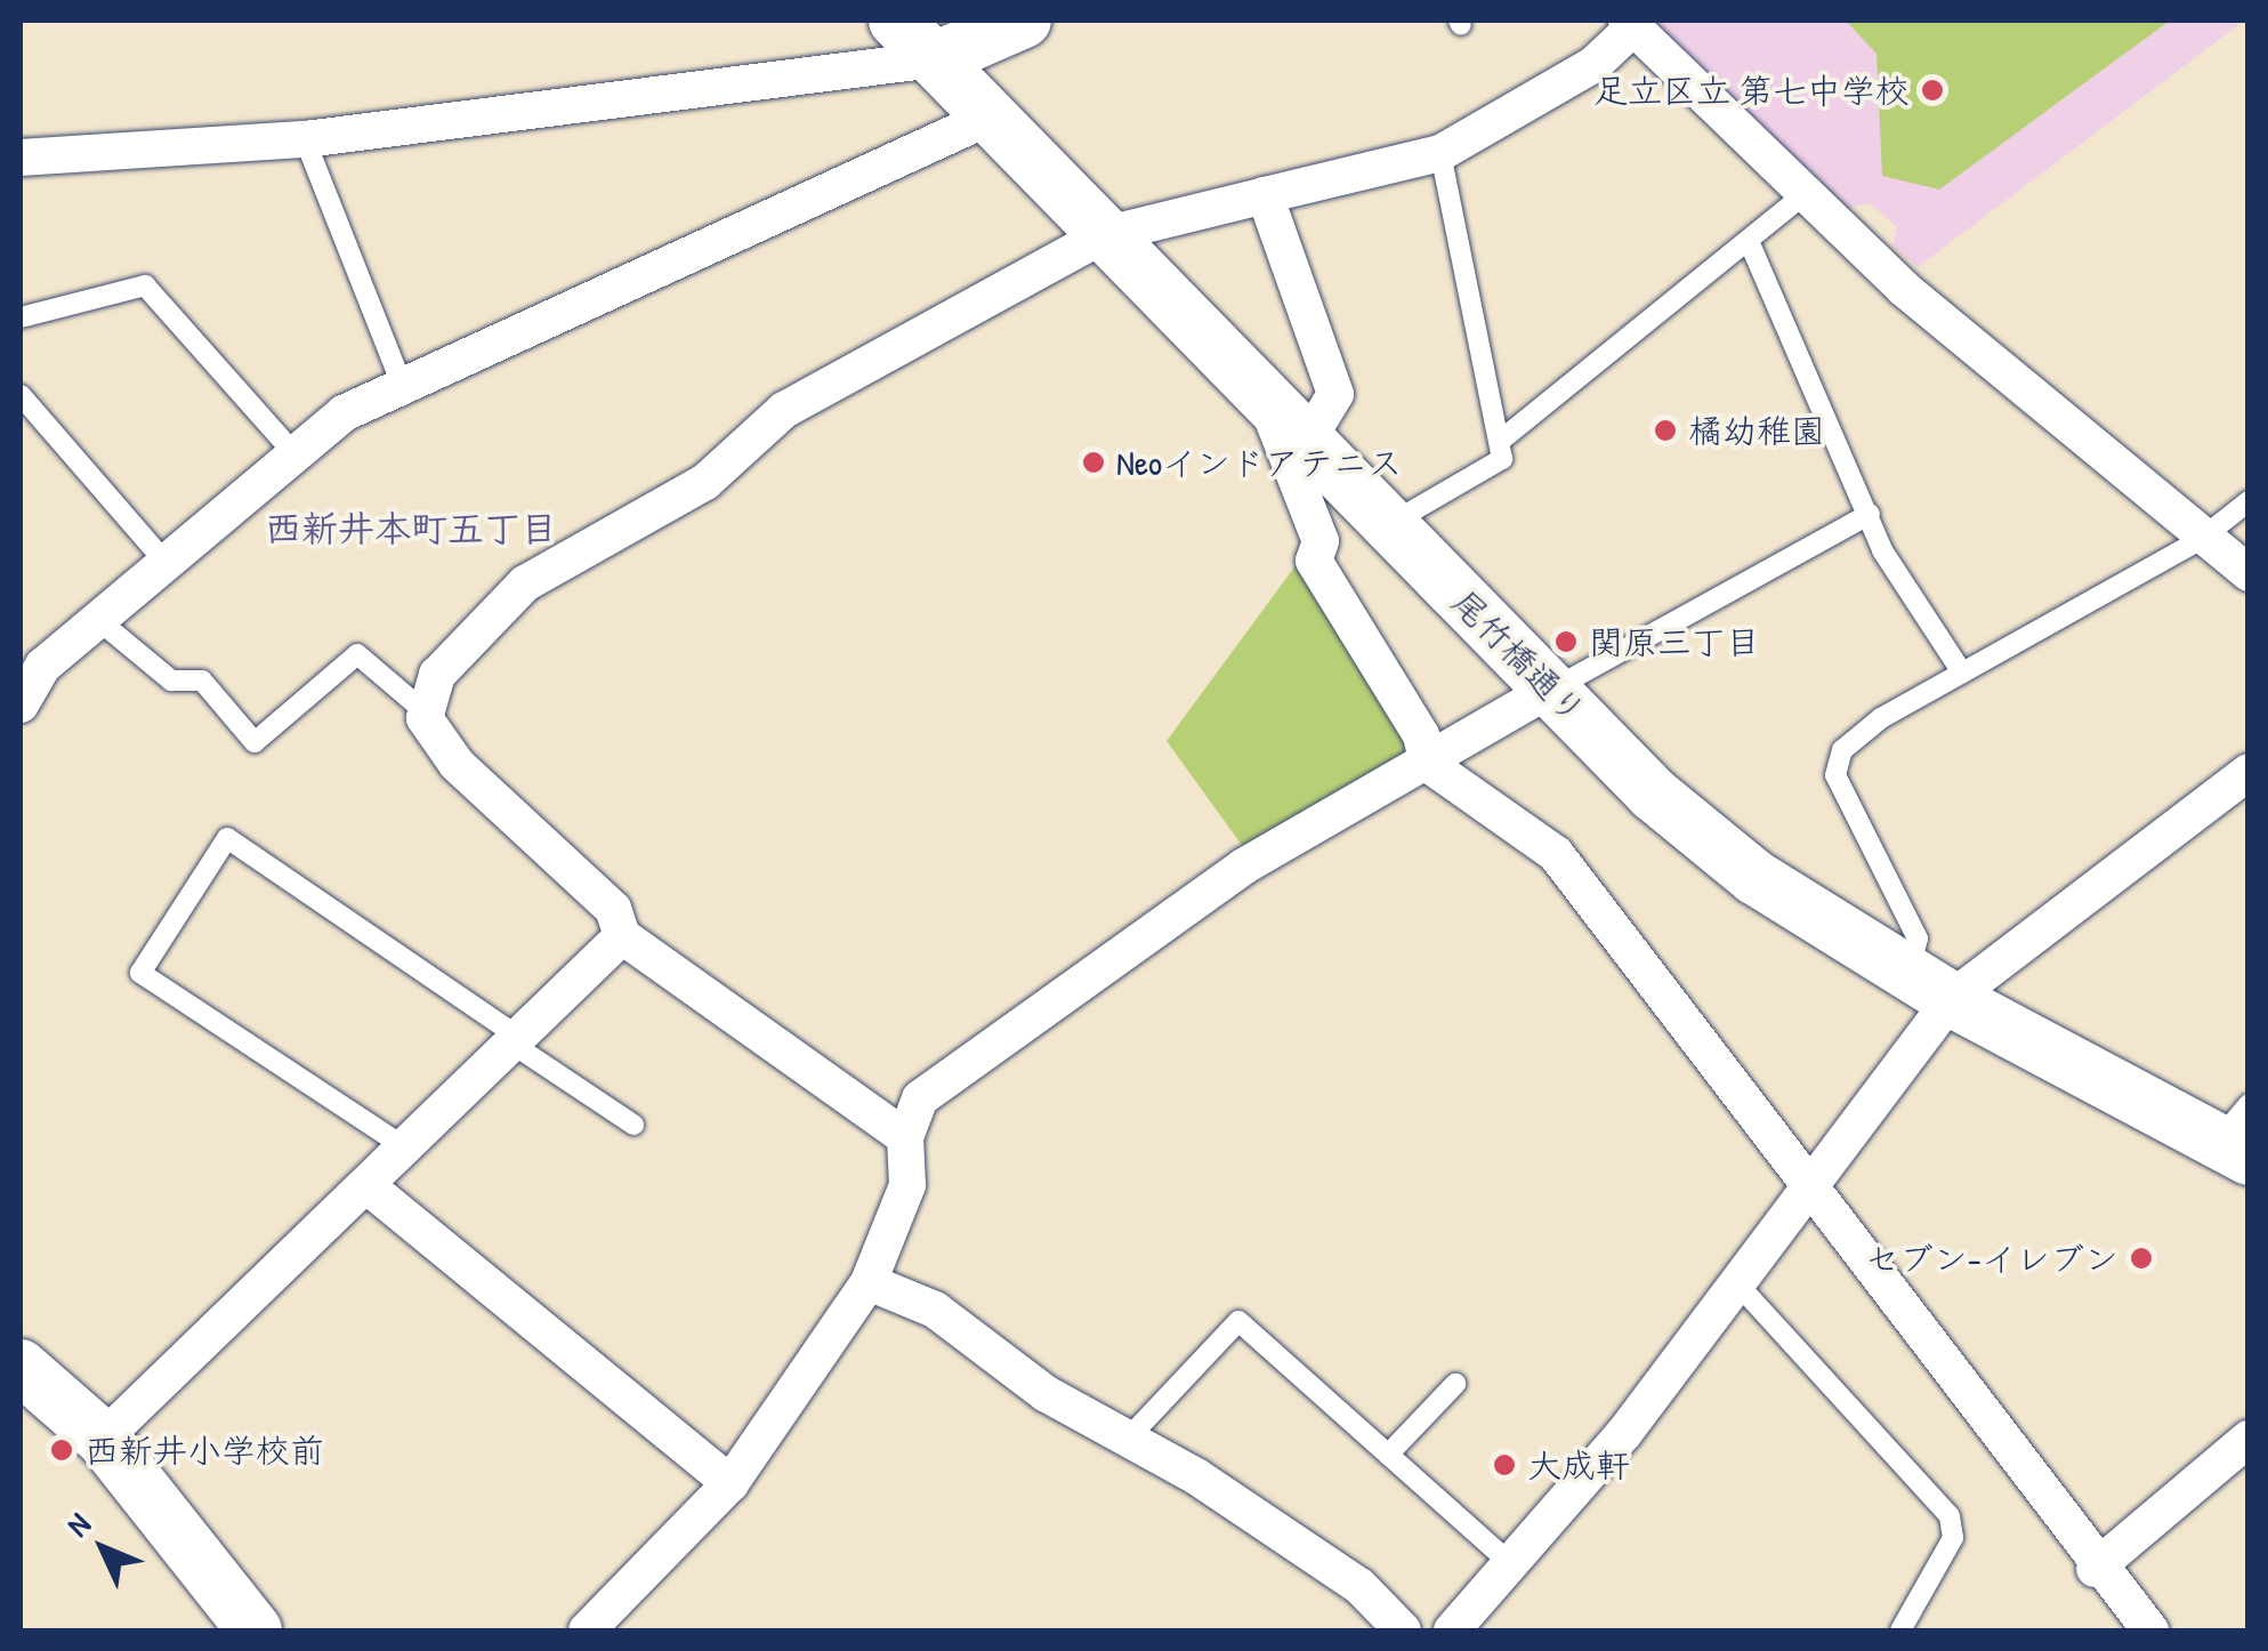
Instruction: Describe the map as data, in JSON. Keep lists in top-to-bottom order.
{
  "streets": {
    "main road": ["尾竹橋通り"]
  },
  "districts": ["西新井本町五丁目"],
  "places": [
    "足立区立 第七中学校",
    "橘幼稚園",
    "Neoインドアテニス",
    "関原三丁目",
    "セブン-イレブン",
    "西新井小学校前",
    "大成軒"
  ],
  "north": "top left"
}
